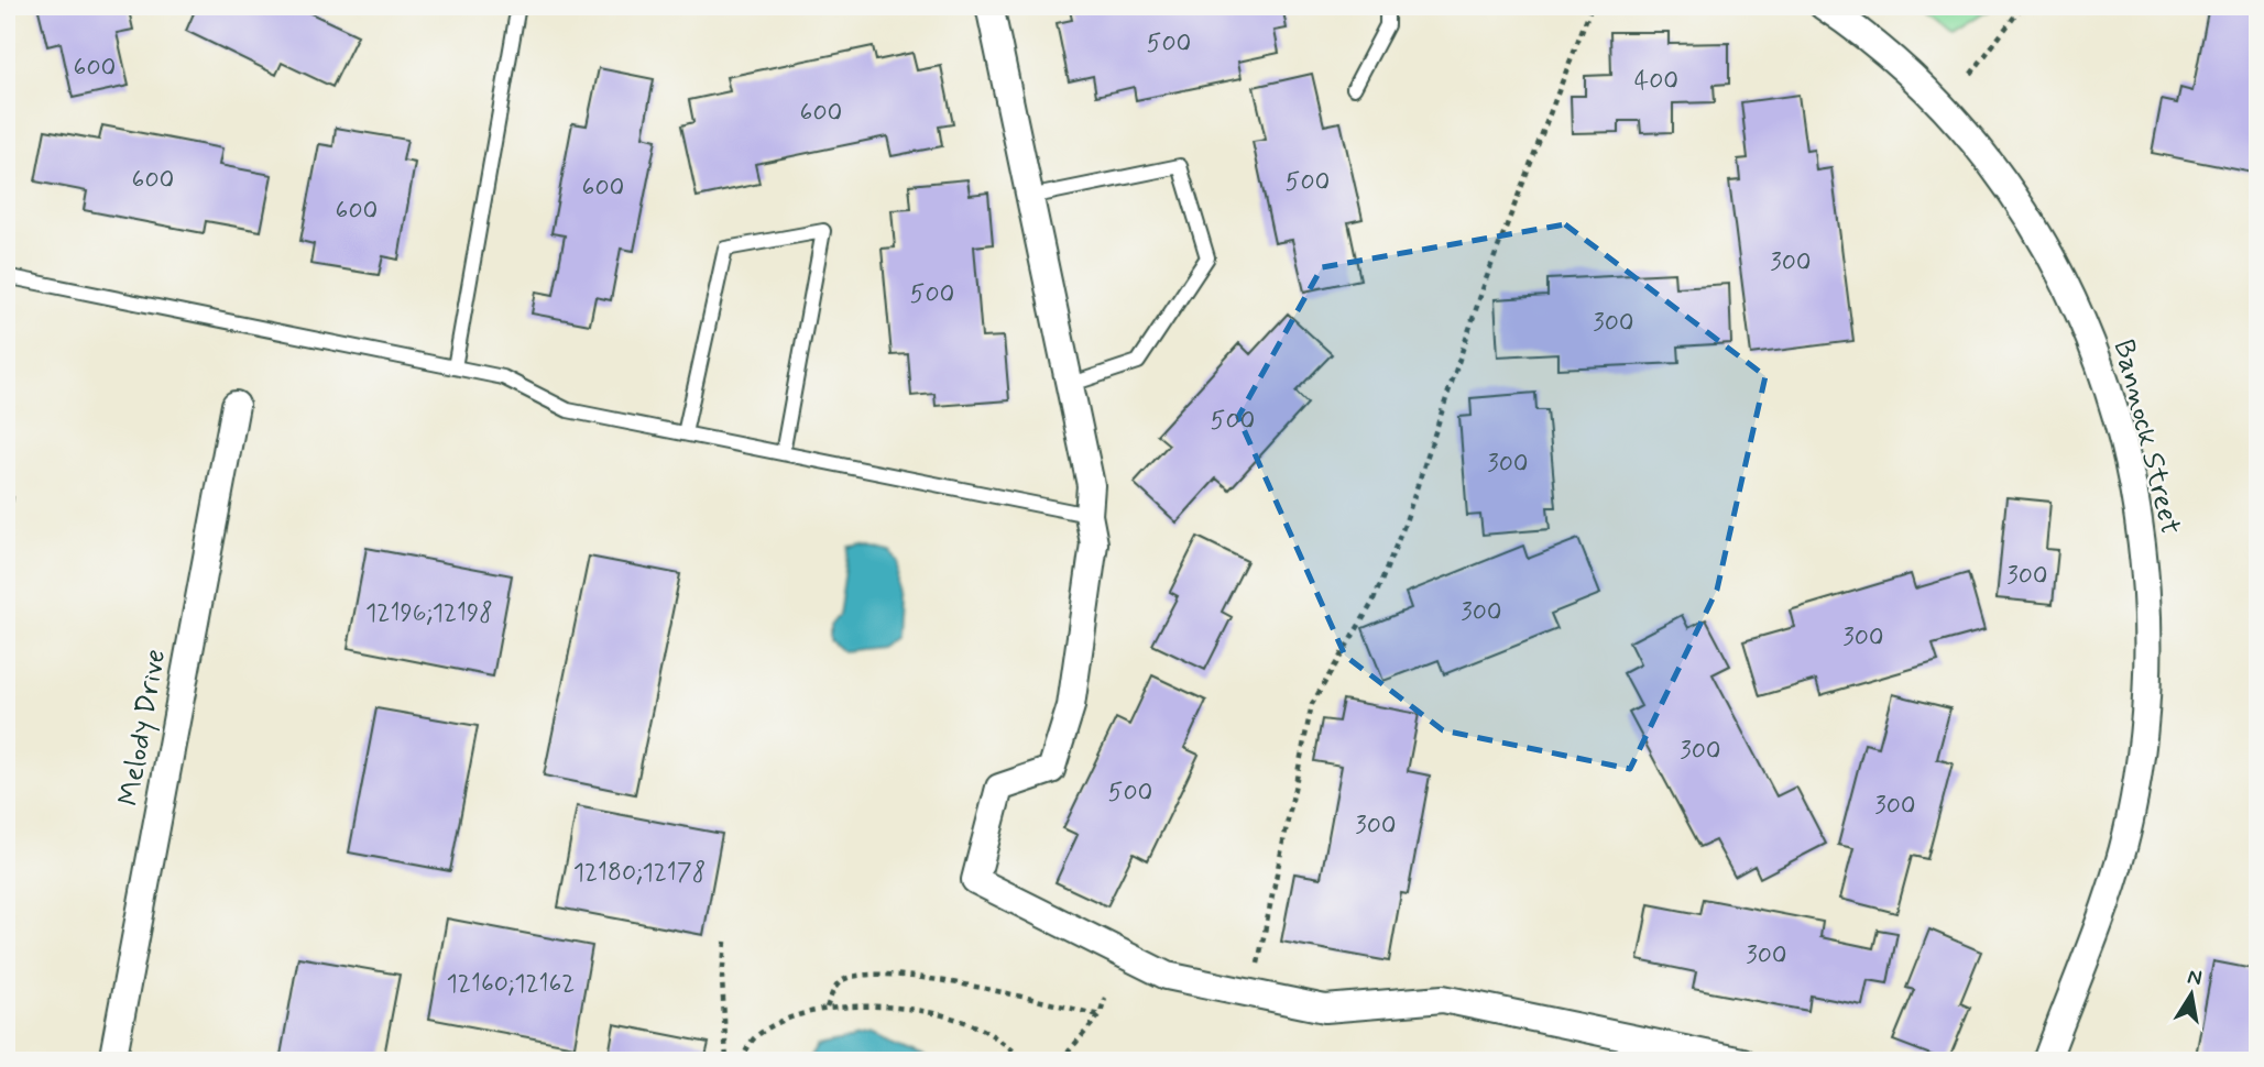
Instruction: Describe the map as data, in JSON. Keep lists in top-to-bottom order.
{
  "streets": {
    "street": ["Bannock Street", "Melody Drive"]
  },
  "house_numbers": [
    "500",
    "600",
    "400",
    "600",
    "600",
    "500",
    "600",
    "600",
    "300",
    "500",
    "300",
    "500",
    "300",
    "300",
    "300",
    "12196;12198",
    "300",
    "300",
    "500",
    "300",
    "300",
    "12180;12178",
    "300",
    "12160;12162"
  ],
  "north": "top"
}
